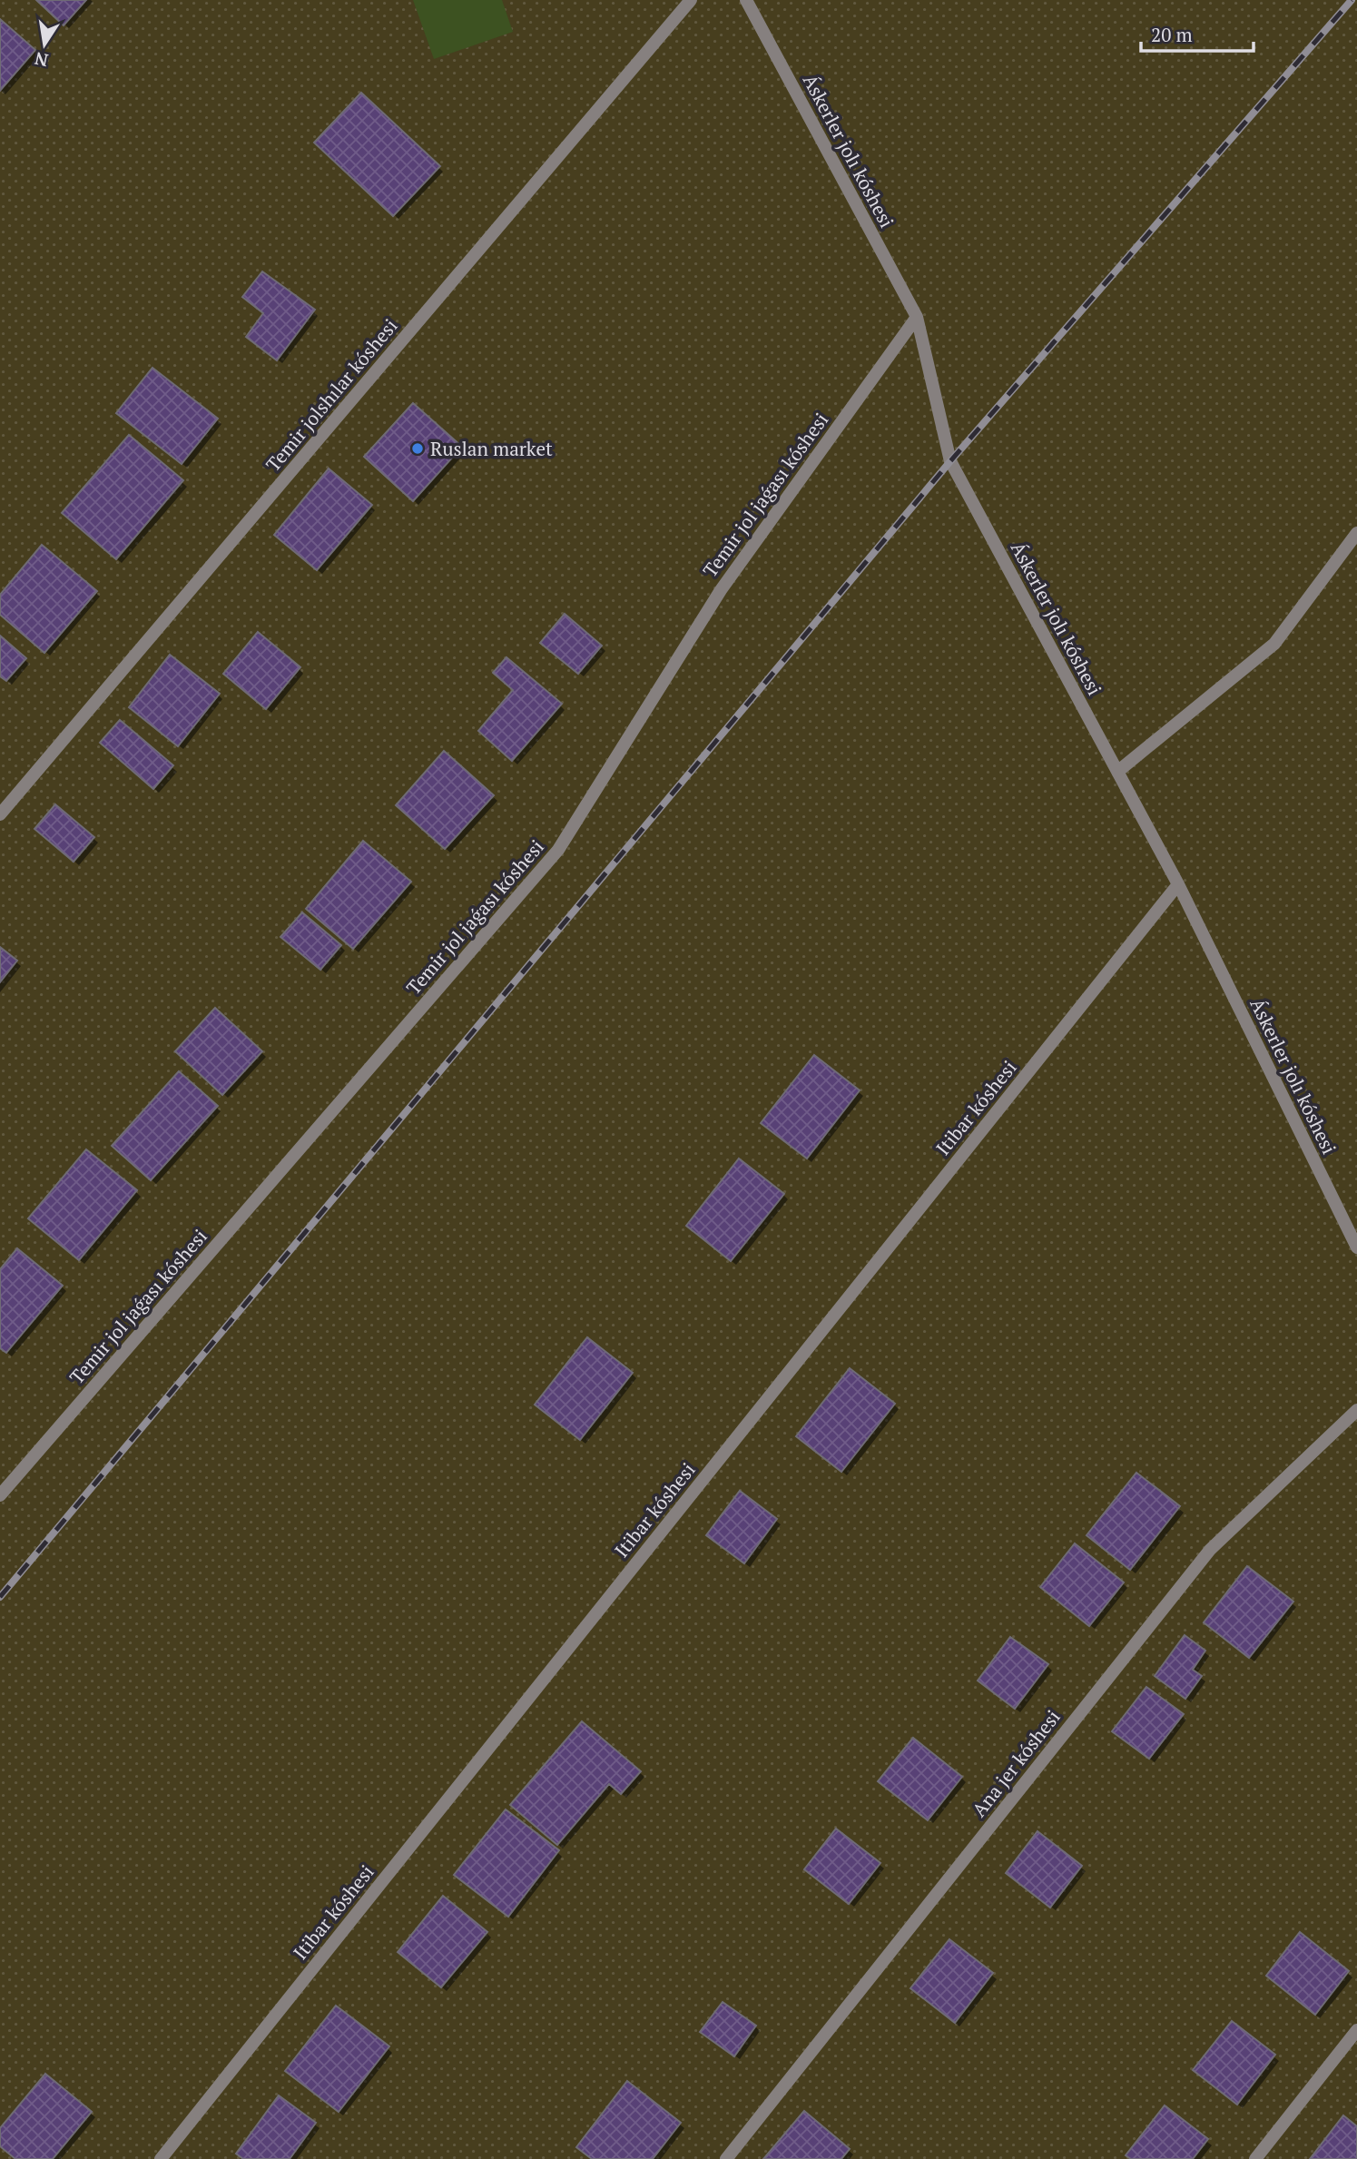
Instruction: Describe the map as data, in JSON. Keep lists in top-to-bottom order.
{
  "streets": {
    "street": [
      "Áskerler jolı kóshesi",
      "Temir jolshılar kóshesi",
      "Temir jol jaǵası kóshesi",
      "Itibar kóshesi",
      "Ana jer kóshesi"
    ]
  },
  "crossings": [
    ["Áskerler jolı kóshesi", "Temir jol jaǵası kóshesi"],
    ["Áskerler jolı kóshesi", "Itibar kóshesi"]
  ],
  "places": ["Ruslan market"],
  "scale_bar": "20 m",
  "north": "bottom"
}
